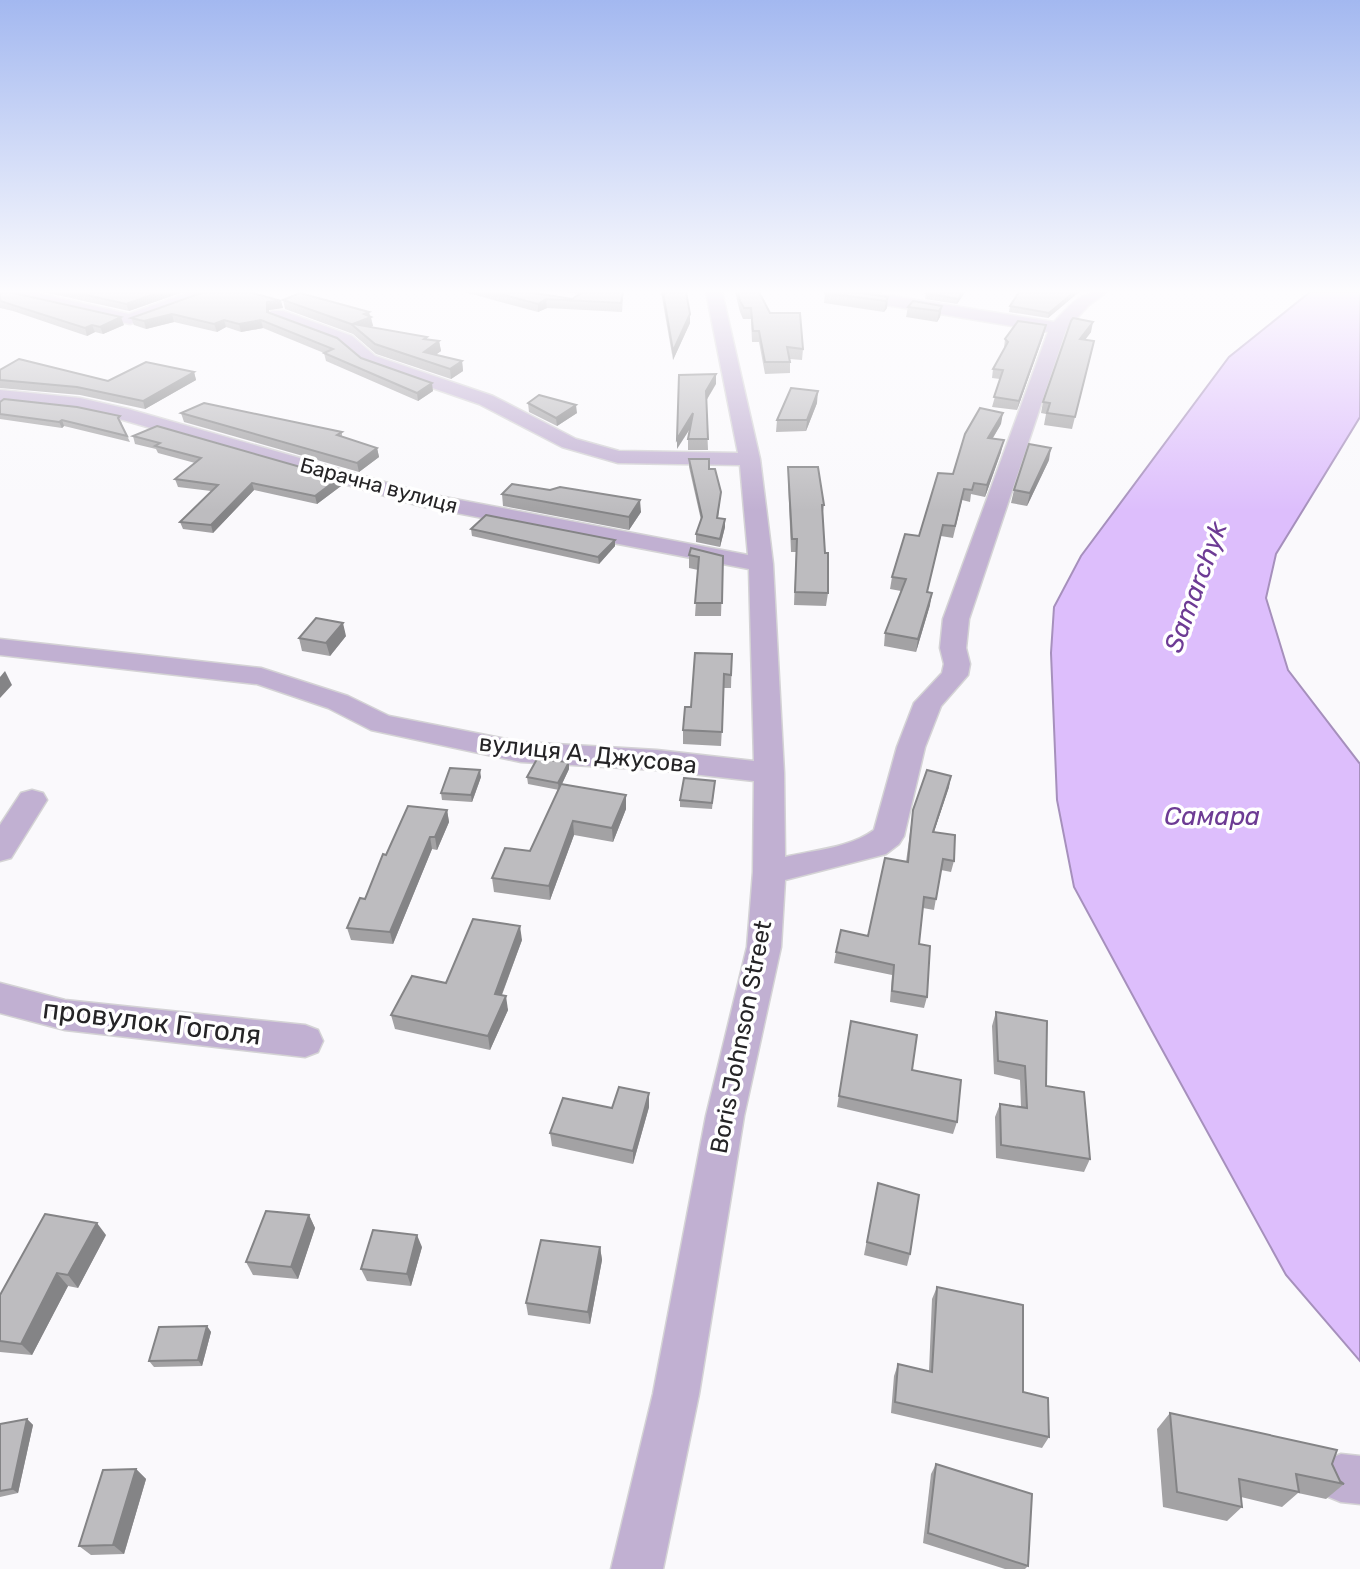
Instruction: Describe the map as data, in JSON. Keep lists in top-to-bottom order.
{
  "streets": {
    "street": [
      "Барачна вулиця",
      "вулиця А. Джусова",
      "провулок Гоголя",
      "Boris Johnson Street"
    ]
  },
  "crossings": [
    ["Барачна вулиця", "Boris Johnson Street"],
    ["вулиця А. Джусова", "Boris Johnson Street"]
  ],
  "water": ["Samarchyk", "Самара"]
}
